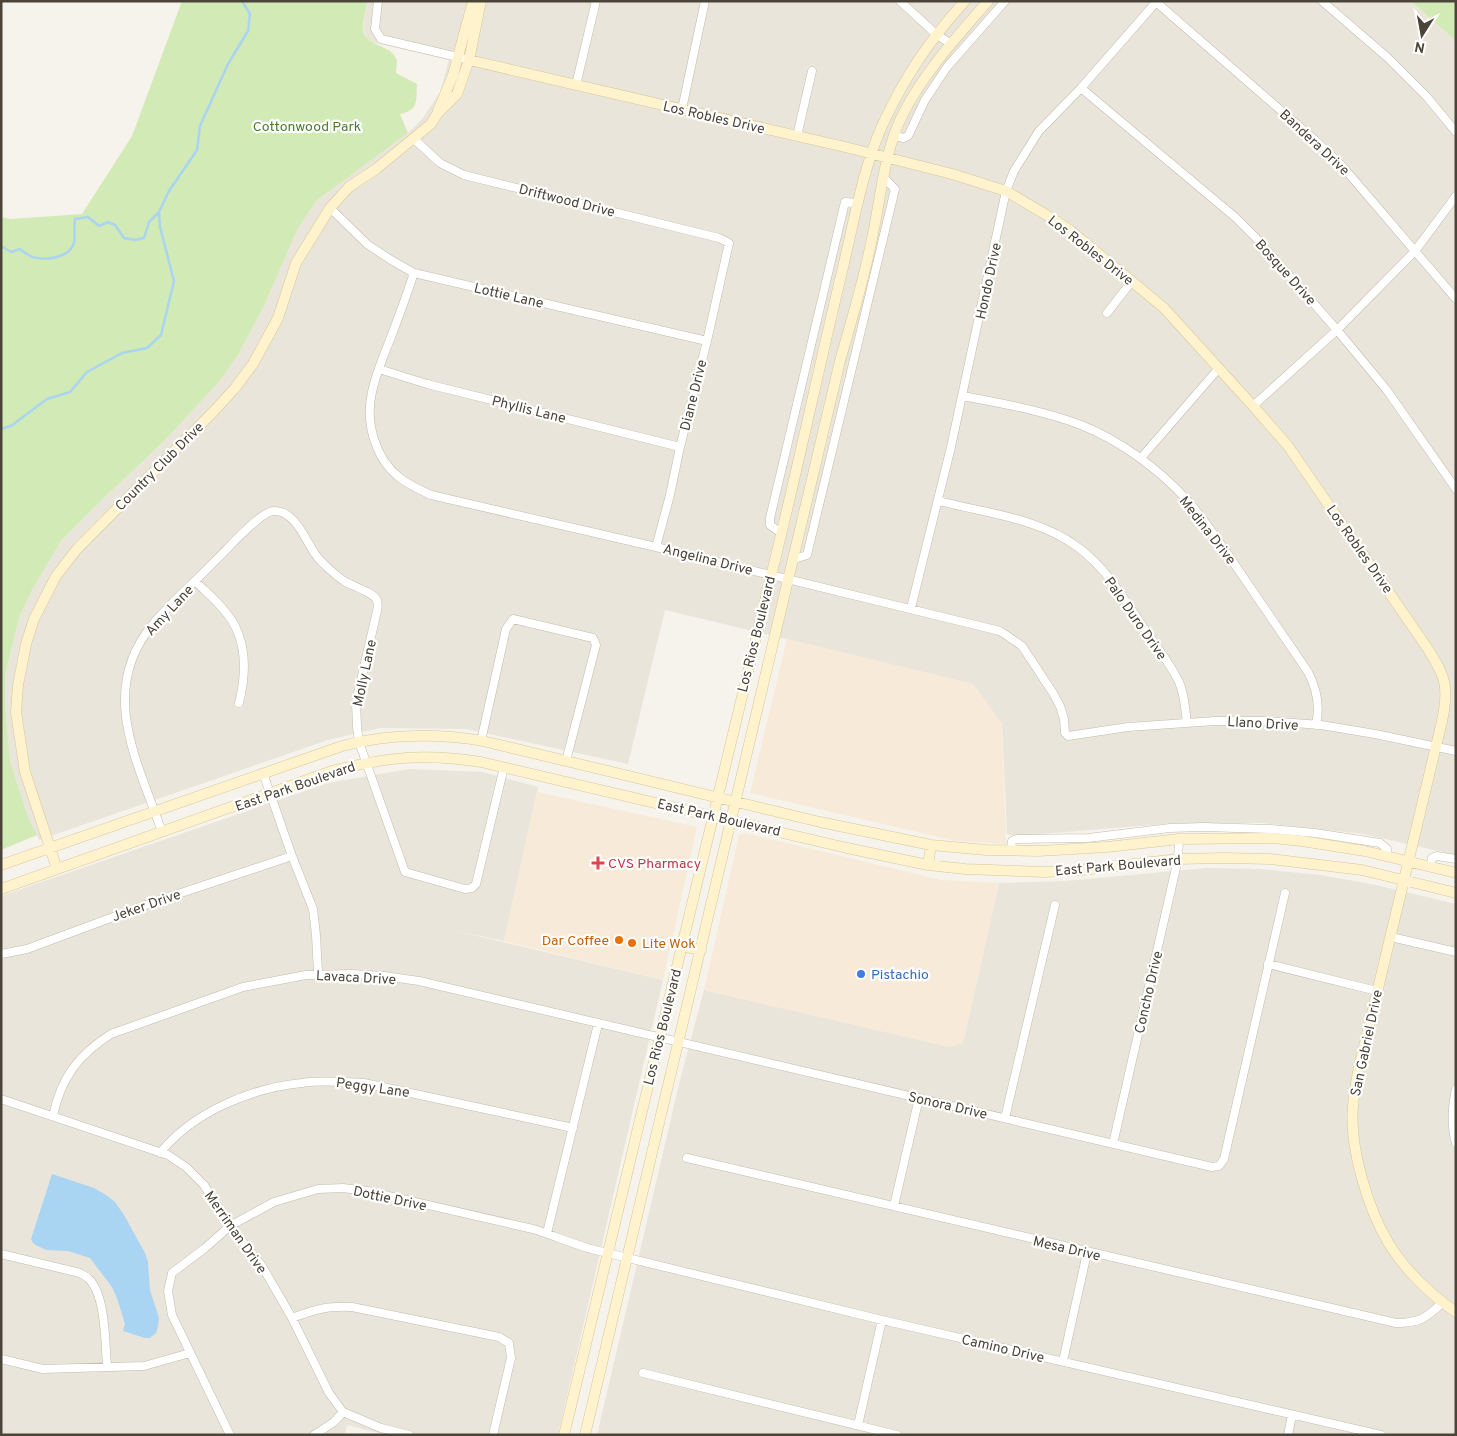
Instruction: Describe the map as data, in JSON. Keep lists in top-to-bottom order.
{
  "streets": {
    "main road": [
      "Los Robles Drive",
      "Country Club Drive",
      "Los Rios Boulevard",
      "East Park Boulevard",
      "San Gabriel Drive"
    ],
    "street": [
      "Bandera Drive",
      "Driftwood Drive",
      "Bosque Drive",
      "Hondo Drive",
      "Lottie Lane",
      "Diane Drive",
      "Phyllis Lane",
      "Medina Drive",
      "Angelina Drive",
      "Amy Lane",
      "Palo Duro Drive",
      "Molly Lane",
      "Llano Drive",
      "Jeker Drive",
      "Lavaca Drive",
      "Concho Drive",
      "Peggy Lane",
      "Sonora Drive",
      "Dottie Drive",
      "Merriman Drive",
      "Mesa Drive",
      "Camino Drive"
    ]
  },
  "crossings": [
    ["Los Robles Drive", "Hondo Drive"],
    ["Los Robles Drive", "Country Club Drive"],
    ["Los Robles Drive", "Los Rios Boulevard"],
    ["Los Robles Drive", "Llano Drive"],
    ["Los Robles Drive", "East Park Boulevard"],
    ["Los Robles Drive", "San Gabriel Drive"],
    ["Bandera Drive", "Hondo Drive"],
    ["Driftwood Drive", "Diane Drive"],
    ["Driftwood Drive", "Country Club Drive"],
    ["Bosque Drive", "Hondo Drive"],
    ["Hondo Drive", "Medina Drive"],
    ["Hondo Drive", "Angelina Drive"],
    ["Hondo Drive", "Palo Duro Drive"],
    ["Lottie Lane", "Diane Drive"],
    ["Lottie Lane", "Country Club Drive"],
    ["Diane Drive", "Phyllis Lane"],
    ["Diane Drive", "Angelina Drive"],
    ["Phyllis Lane", "Angelina Drive"],
    ["Country Club Drive", "East Park Boulevard"],
    ["Medina Drive", "Llano Drive"],
    ["Angelina Drive", "Los Rios Boulevard"],
    ["Angelina Drive", "Llano Drive"],
    ["Amy Lane", "Molly Lane"],
    ["Amy Lane", "East Park Boulevard"],
    ["Palo Duro Drive", "Llano Drive"],
    ["Los Rios Boulevard", "East Park Boulevard"],
    ["Los Rios Boulevard", "Lavaca Drive"],
    ["Los Rios Boulevard", "Sonora Drive"],
    ["Los Rios Boulevard", "Dottie Drive"],
    ["Los Rios Boulevard", "Camino Drive"],
    ["Molly Lane", "East Park Boulevard"],
    ["East Park Boulevard", "Concho Drive"],
    ["East Park Boulevard", "San Gabriel Drive"],
    ["Lavaca Drive", "Sonora Drive"],
    ["Lavaca Drive", "Merriman Drive"],
    ["Concho Drive", "Sonora Drive"],
    ["San Gabriel Drive", "Mesa Drive"],
    ["Peggy Lane", "Merriman Drive"],
    ["Dottie Drive", "Merriman Drive"],
    ["Dottie Drive", "Camino Drive"]
  ],
  "parks": ["Cottonwood Park"],
  "places": {
    "health": ["CVS Pharmacy"],
    "other": ["Dar Coffee", "Lite Wok", "Pistachio"]
  },
  "north": "bottom"
}
